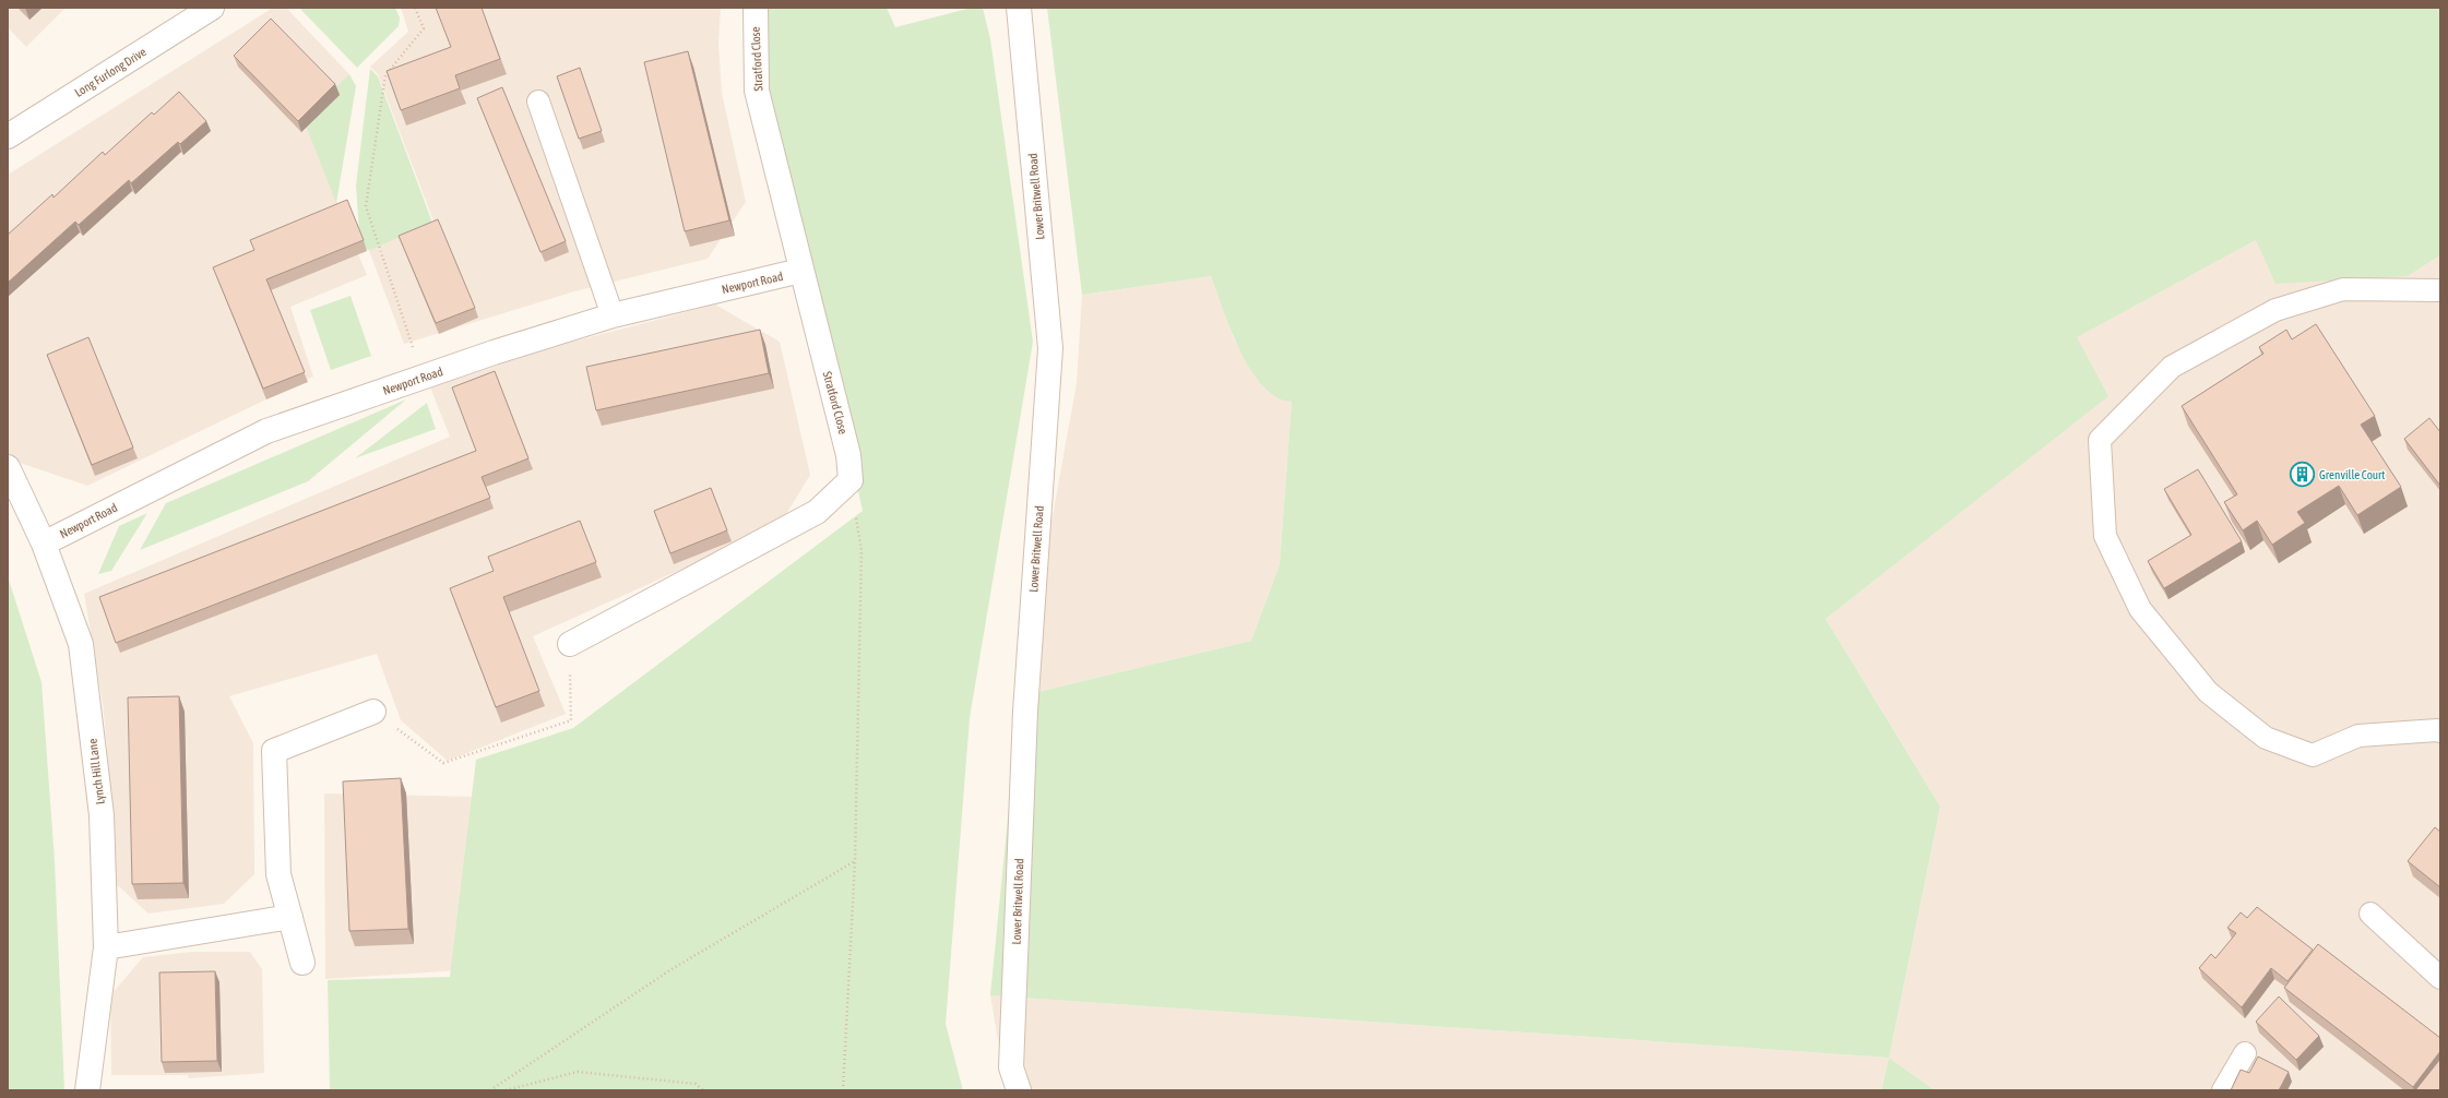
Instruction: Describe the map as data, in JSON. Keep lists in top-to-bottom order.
{
  "streets": {
    "street": [
      "Stratford Close",
      "Long Furlong Drive",
      "Lower Britwell Road",
      "Newport Road",
      "Lynch Hill Lane"
    ]
  },
  "crossings": [
    ["Stratford Close", "Newport Road"],
    ["Newport Road", "Lynch Hill Lane"]
  ],
  "places": {
    "building": ["Grenville Court"]
  }
}
